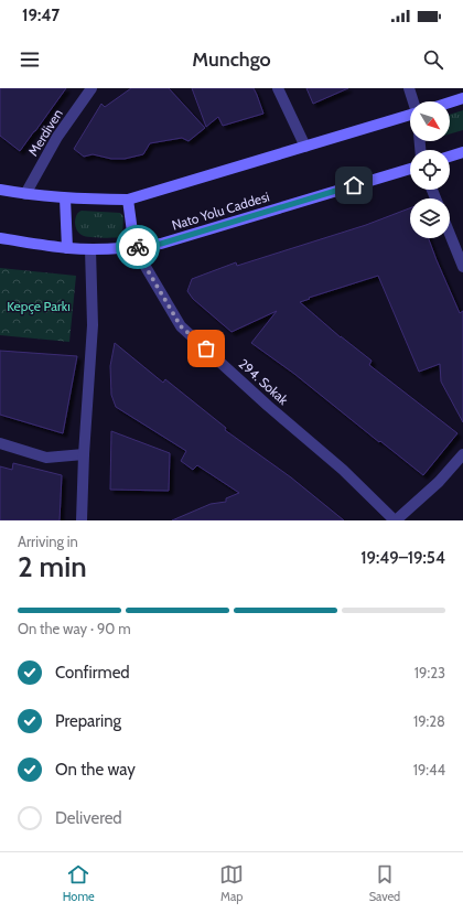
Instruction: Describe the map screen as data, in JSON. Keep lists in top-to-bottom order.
{
  "streets": {
    "main road": ["Nato Yolu Caddesi"],
    "street": ["Merdiven", "294. Sokak"]
  },
  "crossings": [
    ["Nato Yolu Caddesi", "294. Sokak"]
  ],
  "parks": ["Kepçe Parkı"],
  "north": "bottom right",
  "page": {
    "status": "19:47",
    "header": "Munchgo",
    "heading": ["2 min", "Arriving in", "19:49–19:54"],
    "bar": "On the way · 90 m",
    "list": [
      ["Confirmed", "19:23"],
      ["Preparing", "19:28"],
      ["On the way", "19:44"],
      "Delivered"
    ],
    "tabs": ["Home", "Map", "Saved"]
  }
}
